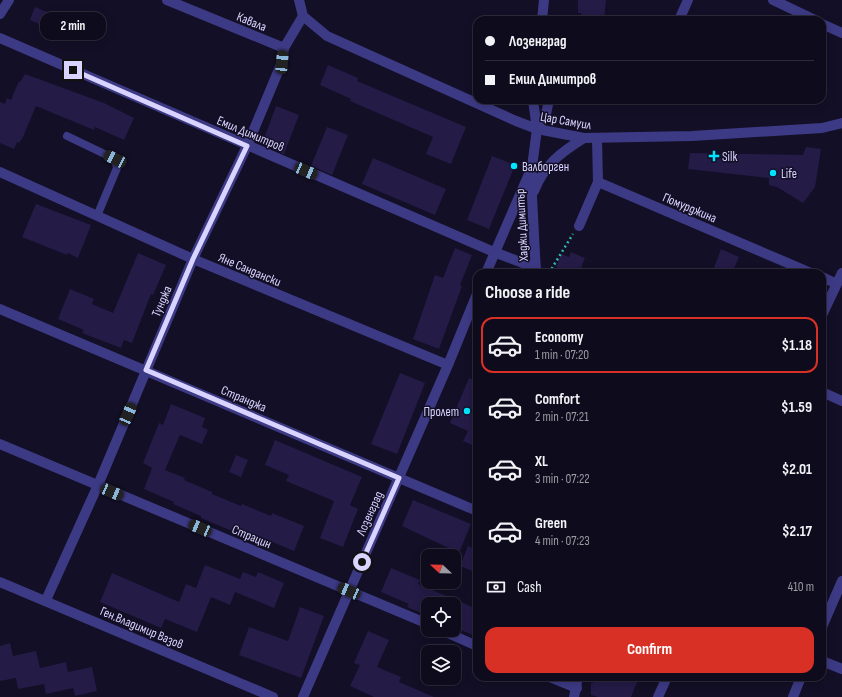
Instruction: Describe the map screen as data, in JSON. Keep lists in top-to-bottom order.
{
  "streets": {
    "street": [
      "Кавала",
      "Цар Самуил",
      "Емил Димитров",
      "Гюмурджина",
      "Хаджи Димитър",
      "Яне Сандански",
      "Тунджа",
      "Странджа",
      "Лозенград",
      "Страцин",
      "Ген.Владимир Вазов"
    ]
  },
  "crossings": [
    ["Кавала", "Тунджа"],
    ["Цар Самуил", "Хаджи Димитър"],
    ["Цар Самуил", "Тунджа"],
    ["Емил Димитров", "Тунджа"],
    ["Яне Сандански", "Тунджа"],
    ["Яне Сандански", "Лозенград"],
    ["Тунджа", "Странджа"],
    ["Тунджа", "Страцин"],
    ["Тунджа", "Ген.Владимир Вазов"],
    ["Странджа", "Лозенград"],
    ["Лозенград", "Страцин"]
  ],
  "places": {
    "health": ["Silk"],
    "other": ["Валборген", "Life", "Пролет"]
  },
  "north": "left",
  "page": {
    "bubble": "2 min",
    "banner": ["Лозенград", "Емил Димитров"],
    "heading": "Choose a ride",
    "list": [
      {
        "name": "Economy",
        "note": "1 min · 07:20",
        "value": "$1.18"
      },
      {
        "name": "Comfort",
        "note": "2 min · 07:21",
        "value": "$1.59"
      },
      {
        "name": "XL",
        "note": "3 min · 07:22",
        "value": "$2.01"
      },
      {
        "name": "Green",
        "note": "4 min · 07:23",
        "value": "$2.17"
      }
    ],
    "pay": ["Cash", "410 m"],
    "buttons": "Confirm"
  }
}
